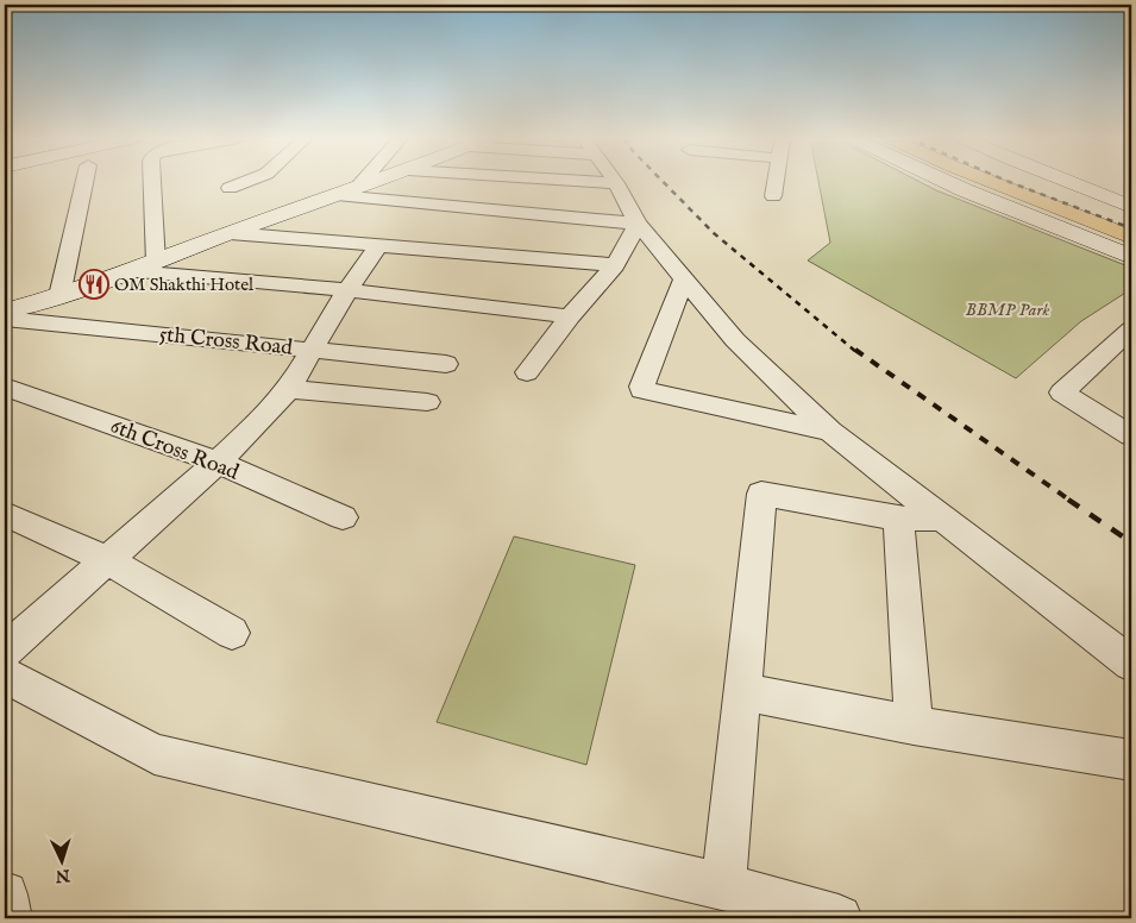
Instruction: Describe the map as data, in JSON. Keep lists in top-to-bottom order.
{
  "streets": {
    "street": ["5th Cross Road", "6th Cross Road"]
  },
  "parks": ["BBMP Park"],
  "places": {
    "restaurant": ["OM Shakthi Hotel"]
  },
  "north": "bottom"
}
